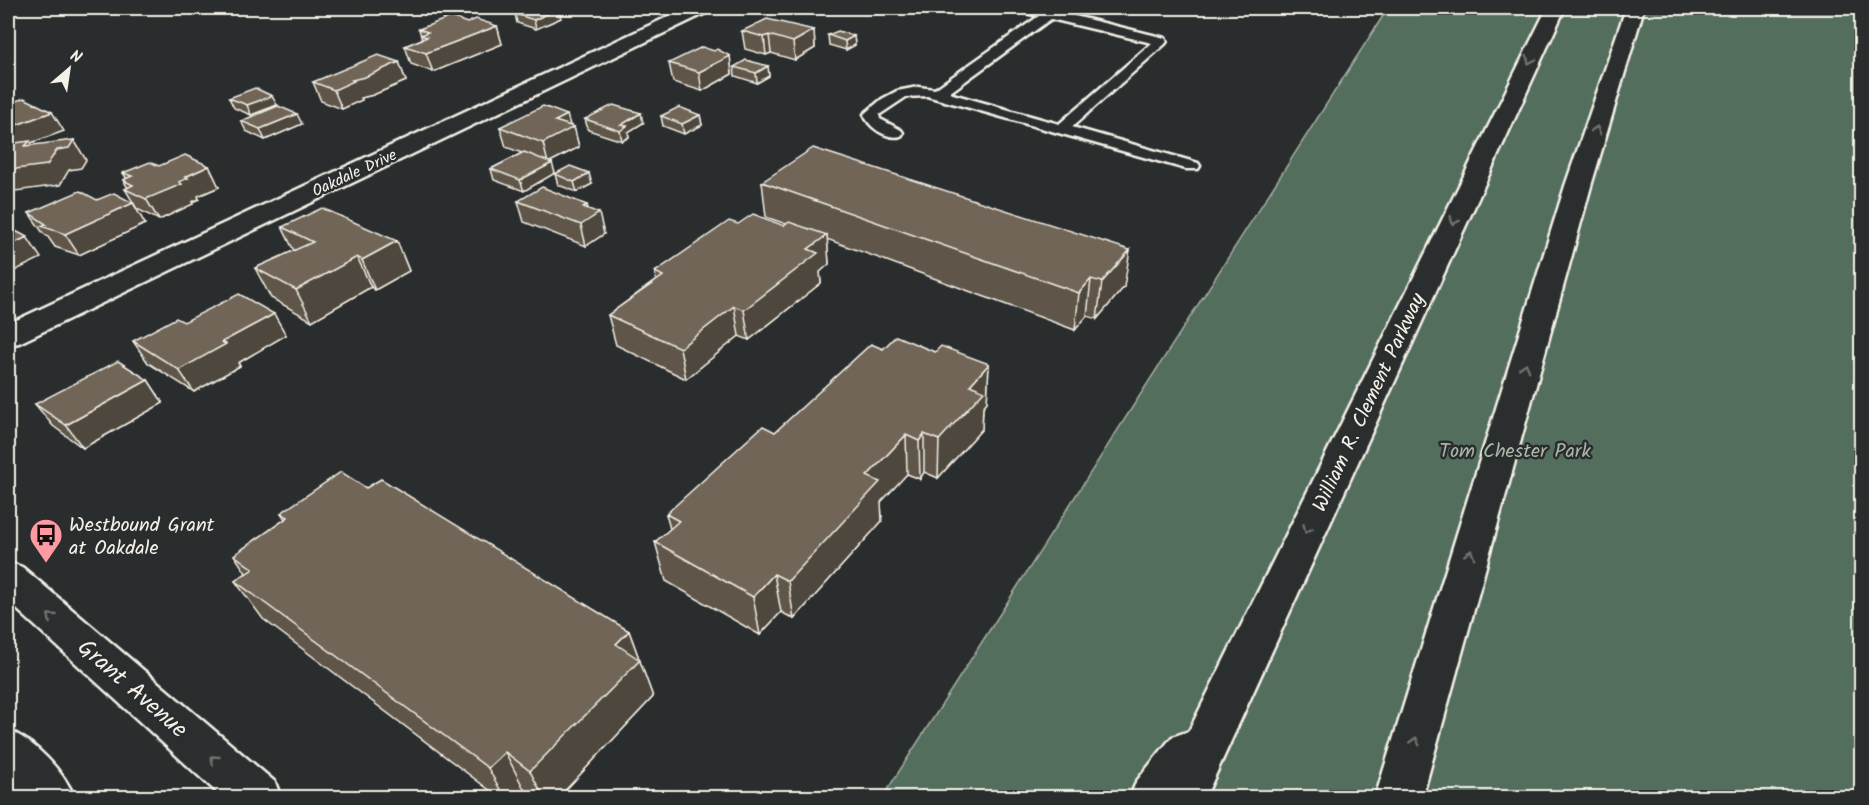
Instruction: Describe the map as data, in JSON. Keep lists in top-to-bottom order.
{
  "streets": {
    "main road": ["Oakdale Drive", "William R. Clement Parkway", "Grant Avenue"]
  },
  "one_way": ["Grant Avenue"],
  "parks": ["Tom Chester Park"],
  "places": {
    "bus stop": ["Westbound Grant at Oakdale"]
  },
  "north": "top right"
}
